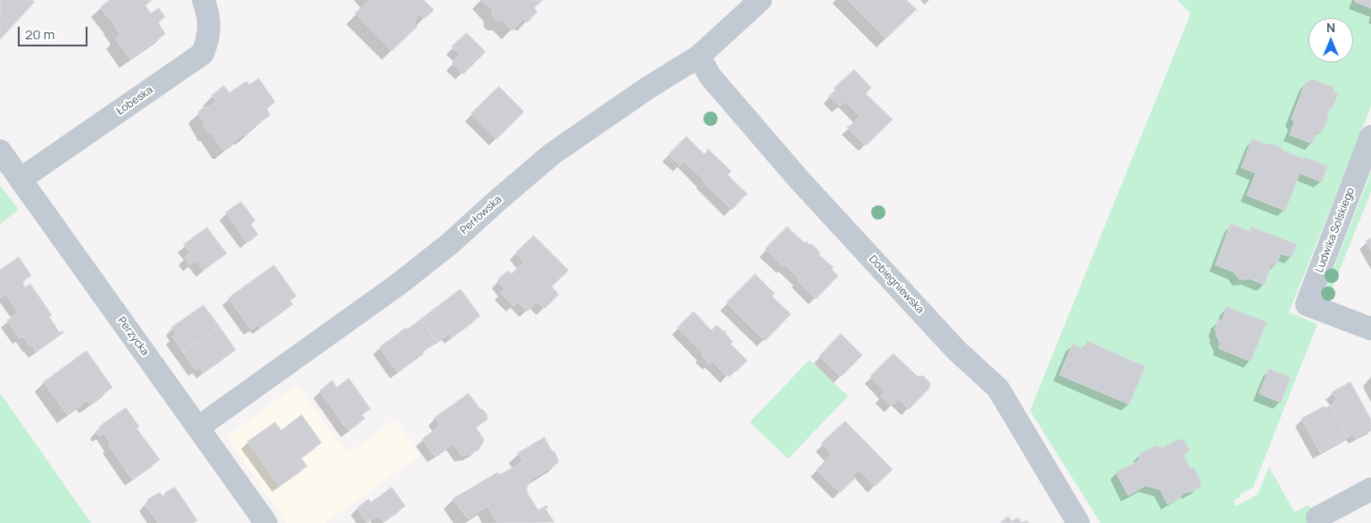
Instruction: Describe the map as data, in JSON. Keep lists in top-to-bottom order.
{
  "streets": {
    "street": [
      "Łobeska",
      "Perłowska",
      "Ludwika Solskiego",
      "Dobiegniewska",
      "Perzycka"
    ]
  },
  "crossings": [
    ["Łobeska", "Perzycka"],
    ["Perłowska", "Dobiegniewska"],
    ["Perłowska", "Perzycka"]
  ],
  "scale_bar": "20 m",
  "north": "top"
}
